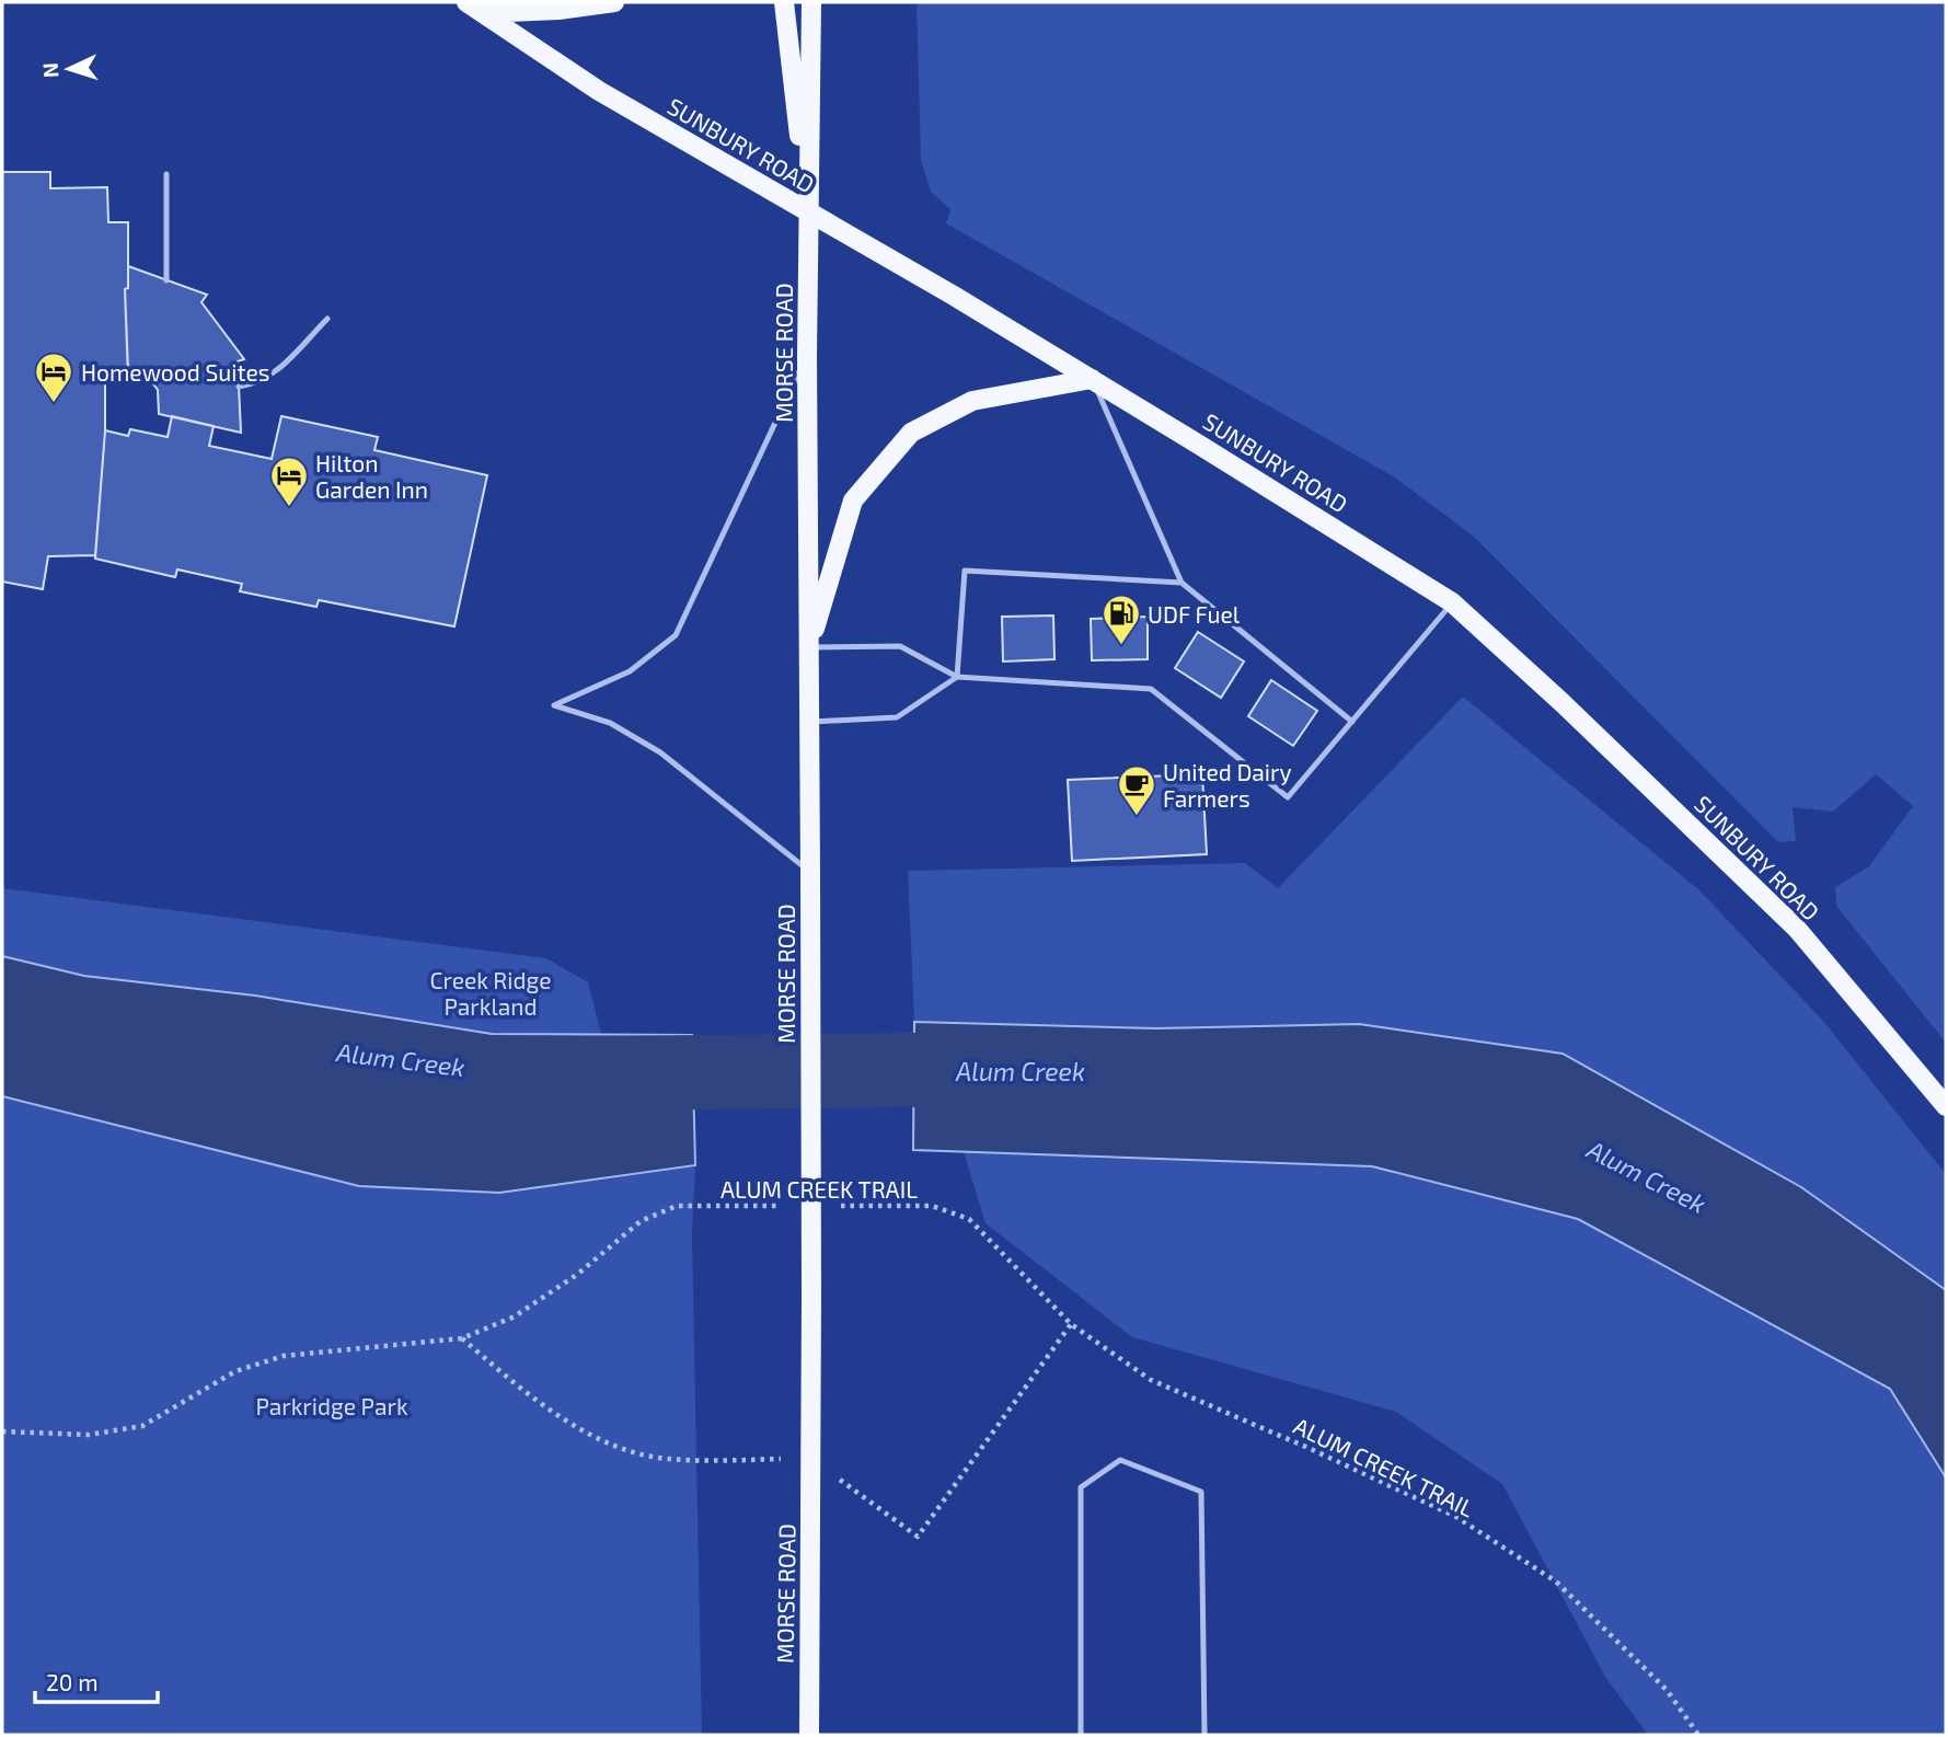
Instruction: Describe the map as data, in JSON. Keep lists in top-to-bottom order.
{
  "streets": {
    "main road": ["SUNBURY ROAD", "MORSE ROAD"],
    "path": ["ALUM CREEK TRAIL"]
  },
  "crossings": [
    ["SUNBURY ROAD", "MORSE ROAD"]
  ],
  "water": ["Alum Creek"],
  "parks": ["Creek Ridge Parkland", "Parkridge Park"],
  "places": {
    "hotel": ["Homewood Suites", "Hilton Garden Inn"],
    "fuel station": ["UDF Fuel"],
    "cafe": ["United Dairy Farmers"]
  },
  "scale_bar": "20 m",
  "north": "left"
}
